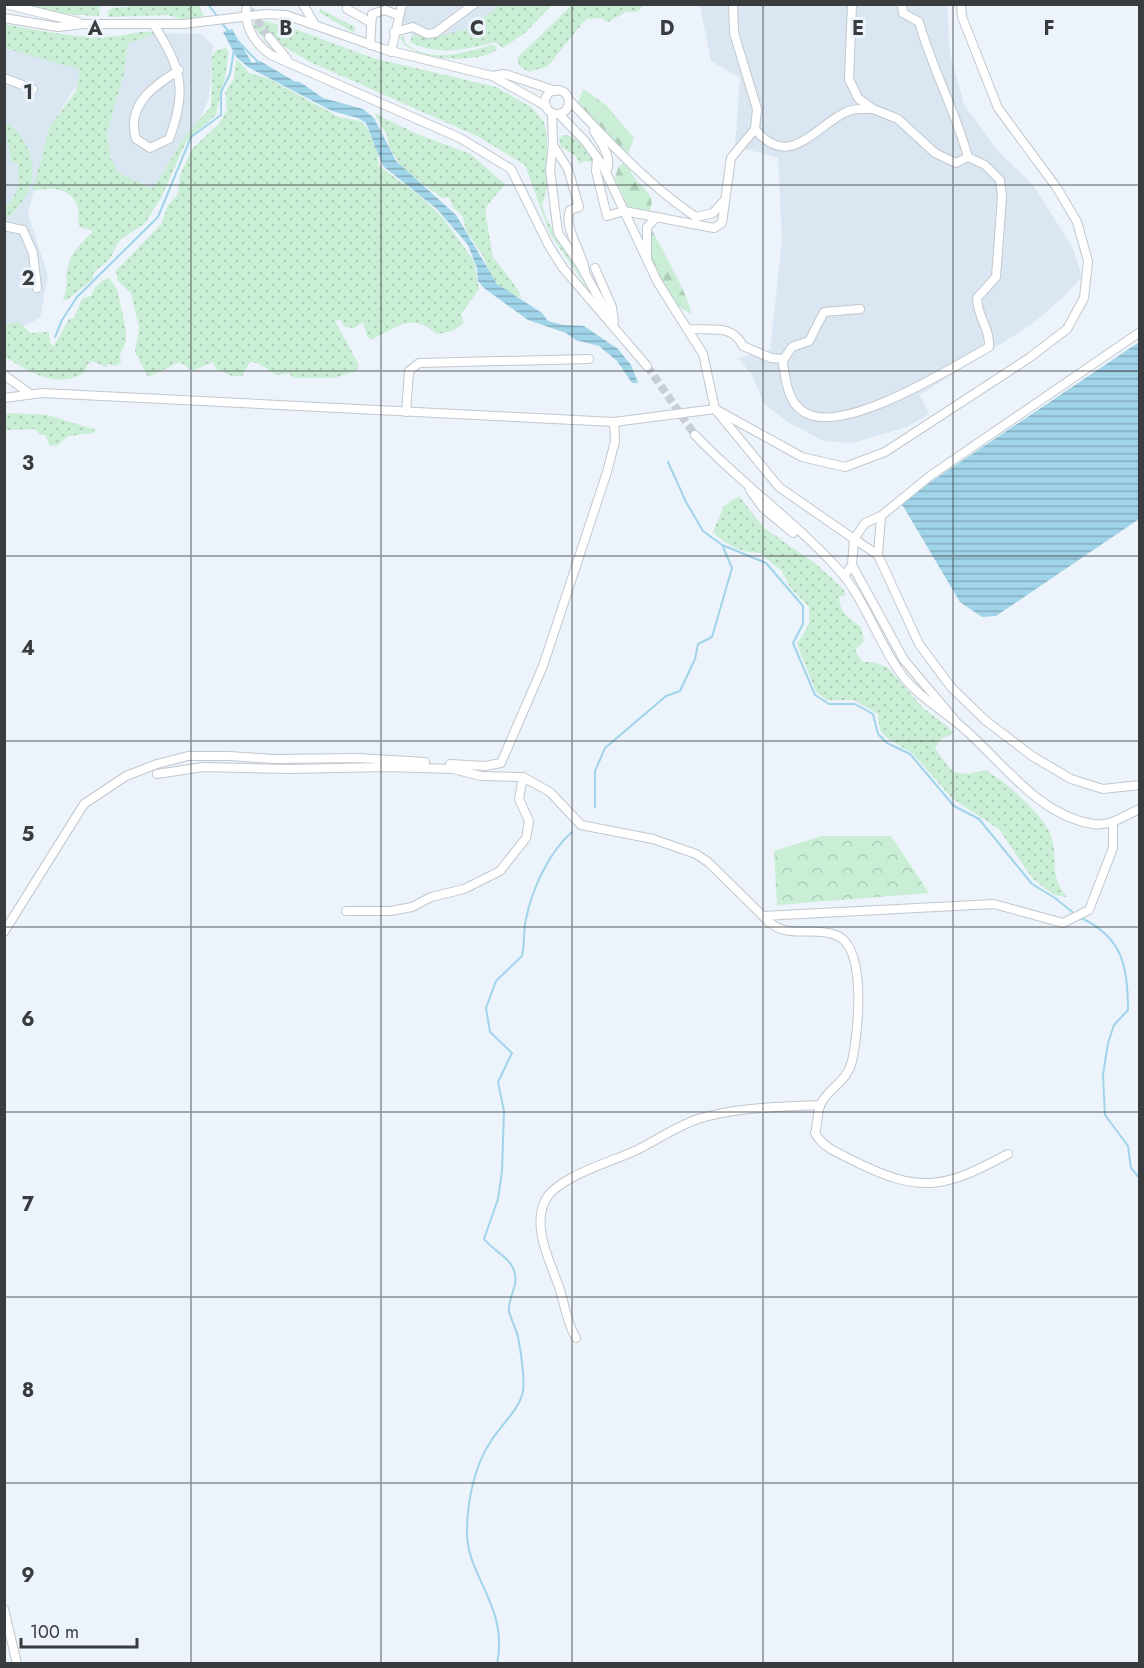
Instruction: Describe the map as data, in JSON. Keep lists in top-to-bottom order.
{
  "scale_bar": "100 m",
  "grid": {
    "columns": [
      "A",
      "B",
      "C",
      "D",
      "E",
      "F"
    ],
    "rows": [
      "1",
      "2",
      "3",
      "4",
      "5",
      "6",
      "7",
      "8",
      "9"
    ]
  }
}
